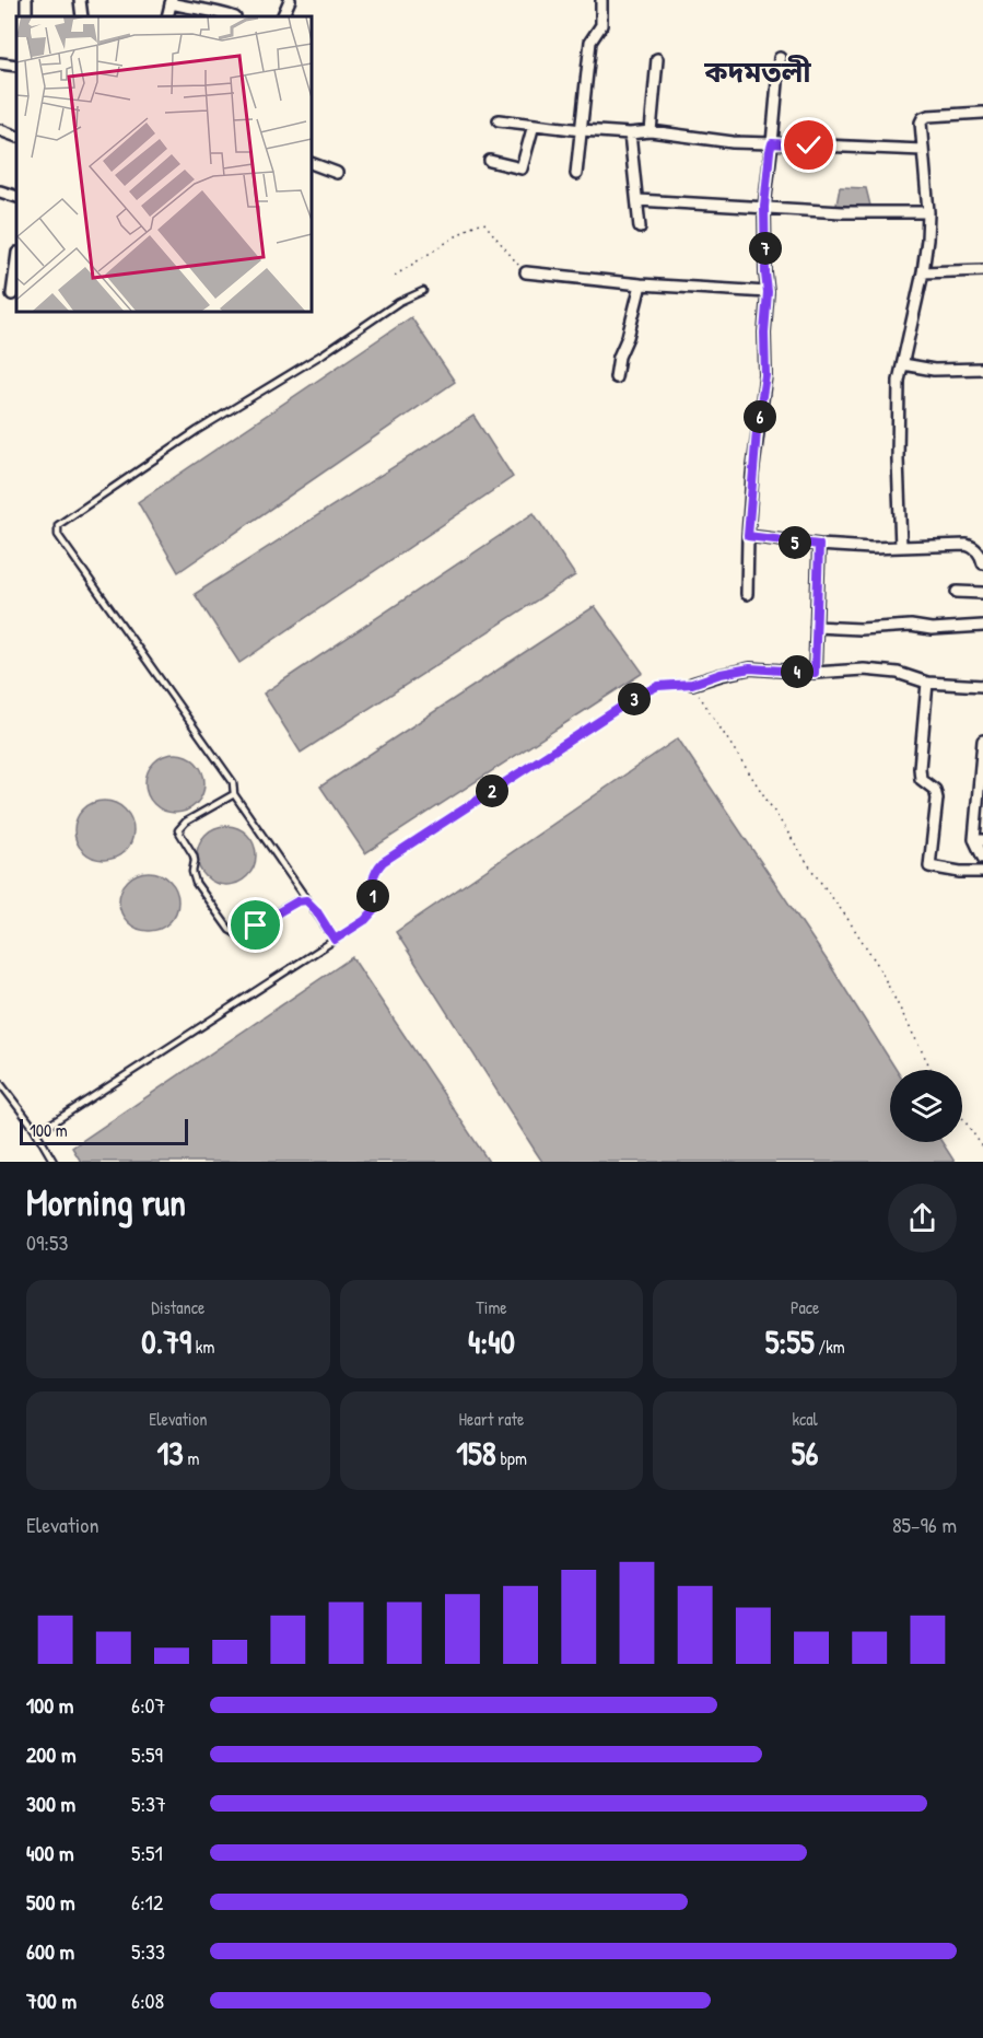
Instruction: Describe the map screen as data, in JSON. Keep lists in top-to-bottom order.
{
  "districts": ["কদমতলী"],
  "scale_bar": "100 m",
  "page": {
    "pins": [
      "7",
      "6",
      "5",
      "4",
      "3",
      "2",
      "1"
    ],
    "scale": "100 m",
    "heading": ["Morning run", "09:53"],
    "stats": [
      ["Distance", "0.79 km"],
      ["Time", "4:40"],
      ["Pace", "5:55 /km"],
      ["Elevation", "13 m"],
      ["Heart rate", "158 bpm"],
      ["kcal", "56"]
    ],
    "chart": ["Elevation", "85–96 m"],
    "list": [
      {
        "name": "100 m",
        "note": "6:07"
      },
      {
        "name": "200 m",
        "note": "5:59"
      },
      {
        "name": "300 m",
        "note": "5:37"
      },
      {
        "name": "400 m",
        "note": "5:51"
      },
      {
        "name": "500 m",
        "note": "6:12"
      },
      {
        "name": "600 m",
        "note": "5:33"
      },
      {
        "name": "700 m",
        "note": "6:08"
      }
    ]
  }
}
